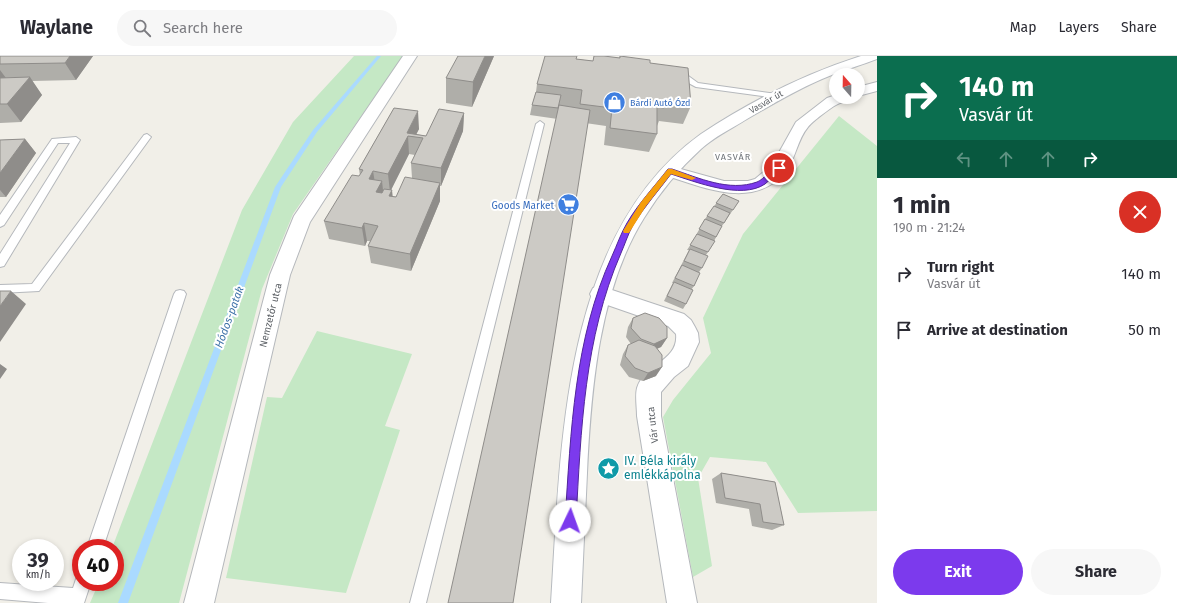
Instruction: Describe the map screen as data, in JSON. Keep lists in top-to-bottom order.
{
  "streets": {
    "street": ["Vasvár út", "Nemzetőr utca", "Vár utca"]
  },
  "crossings": [
    ["Vasvár út", "Vár utca"]
  ],
  "districts": ["VASVÁR"],
  "water": ["Hódos-patak"],
  "places": {
    "shop": ["Bárdi Autó Ózd"],
    "supermarket": ["Goods Market"],
    "place": ["IV. Béla király emlékkápolna"]
  },
  "north": "top",
  "page": {
    "header": "Waylane",
    "search": "Search here",
    "nav": ["Map", "Layers", "Share"],
    "turn": ["140 m", "Vasvár út"],
    "heading": ["1 min", "190 m · 21:24"],
    "list": [
      {
        "name": "Turn right",
        "note": "Vasvár út",
        "value": "140 m"
      },
      {
        "name": "Arrive at destination",
        "value": "50 m"
      }
    ],
    "speed": "39 km/h",
    "limit": "40",
    "buttons": ["Exit", "Share"]
  }
}
